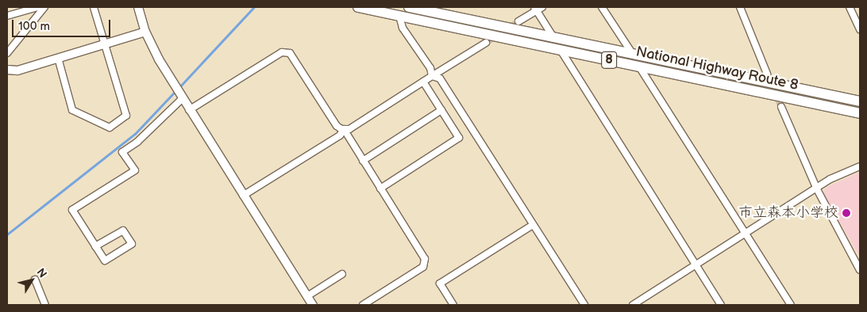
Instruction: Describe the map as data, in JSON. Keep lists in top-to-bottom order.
{
  "streets": {
    "highway": ["8", "National Highway Route 8"]
  },
  "places": ["市立森本小学校"],
  "scale_bar": "100 m",
  "north": "top right"
}
